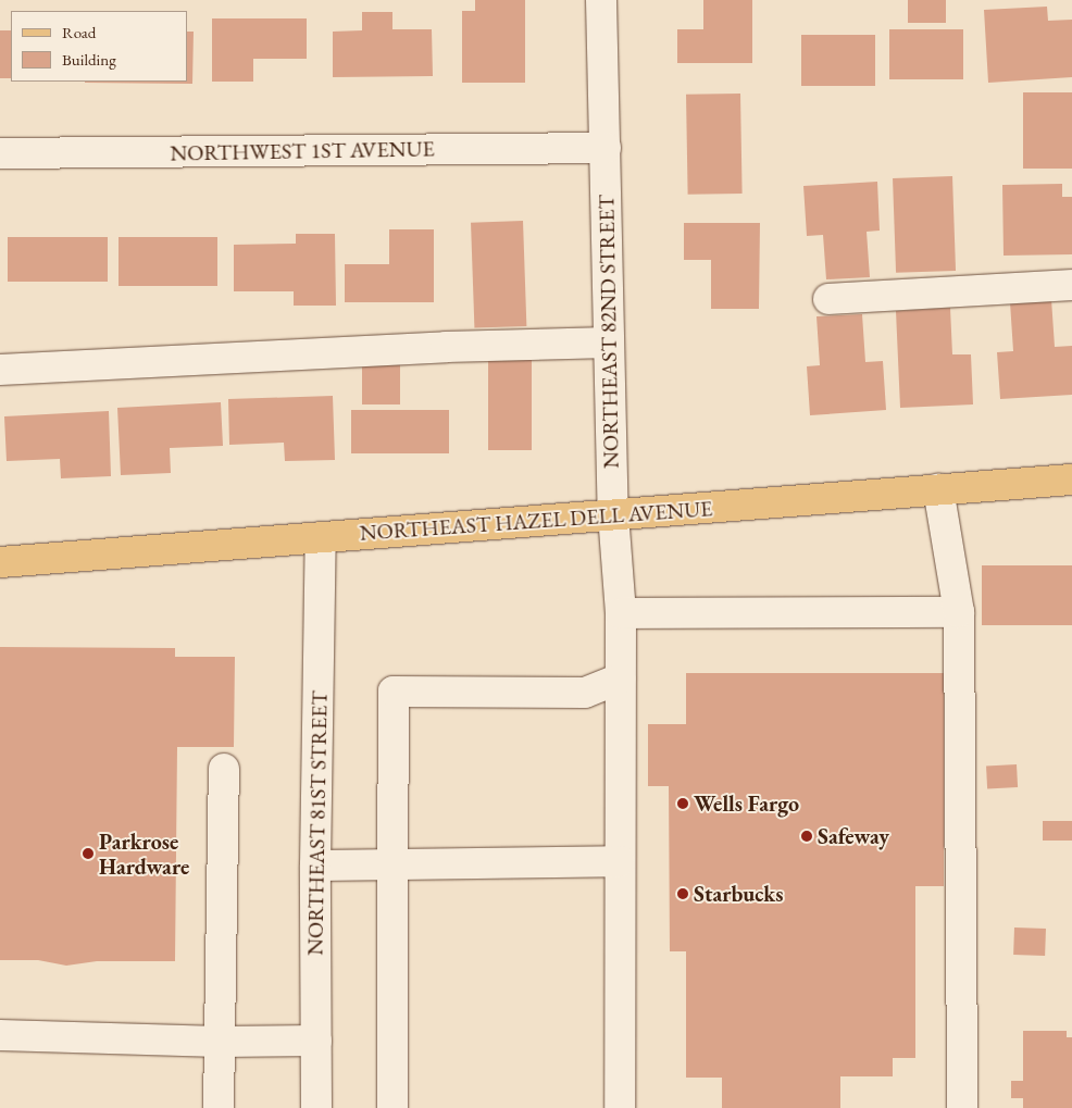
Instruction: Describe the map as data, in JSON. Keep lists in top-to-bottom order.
{
  "streets": {
    "main road": ["NORTHEAST HAZEL DELL AVENUE"],
    "street": ["NORTHWEST 1ST AVENUE", "NORTHEAST 82ND STREET", "NORTHEAST 81ST STREET"]
  },
  "crossings": [
    ["NORTHWEST 1ST AVENUE", "NORTHEAST 82ND STREET"],
    ["NORTHEAST 82ND STREET", "NORTHEAST HAZEL DELL AVENUE"],
    ["NORTHEAST HAZEL DELL AVENUE", "NORTHEAST 81ST STREET"]
  ],
  "places": [
    "Wells Fargo",
    "Safeway",
    "Parkrose Hardware",
    "Starbucks"
  ],
  "legend": ["Road", "Building"]
}
